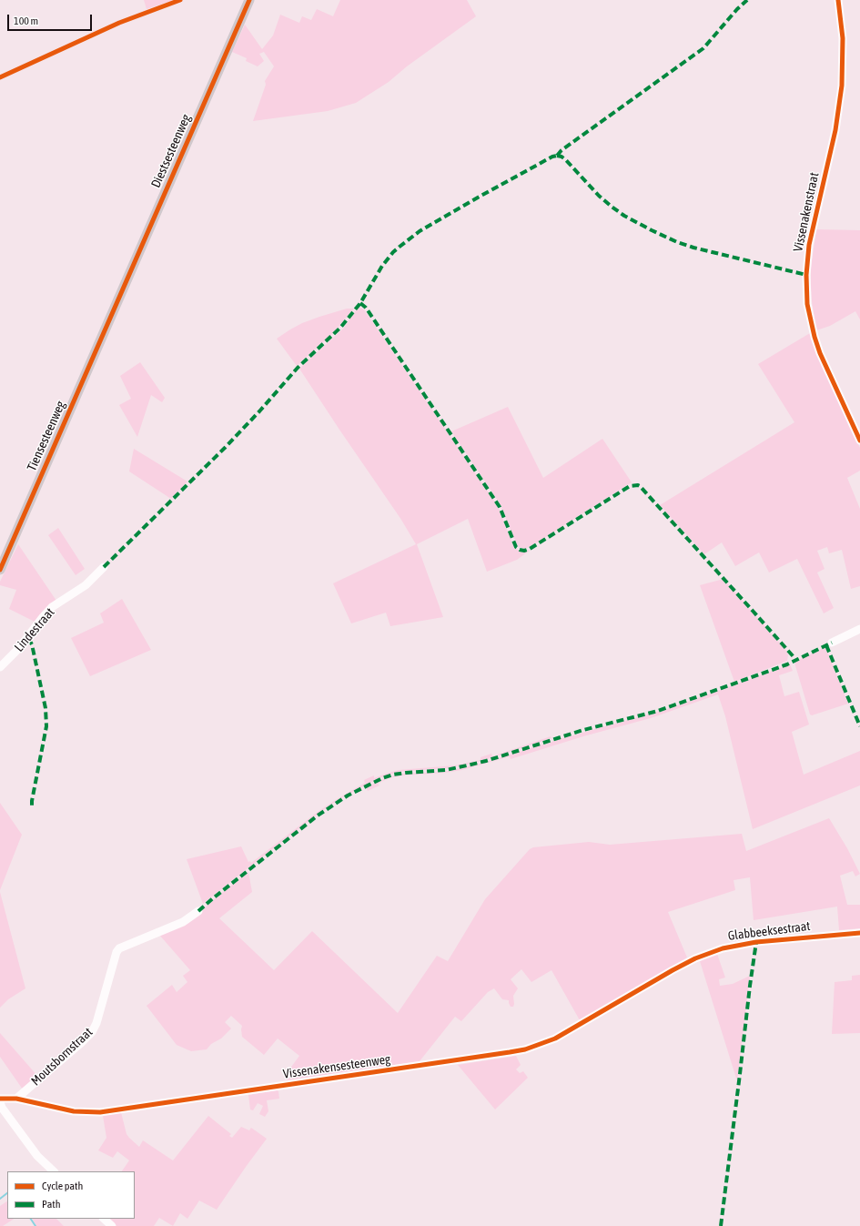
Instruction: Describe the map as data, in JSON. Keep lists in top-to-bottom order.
{
  "streets": {
    "main road": ["Diestsesteenweg", "Tiensesteenweg"],
    "street": [
      "Vissenakenstraat",
      "Lindestraat",
      "Glabbeeksestraat",
      "Moutsbornstraat",
      "Vissenakensesteenweg"
    ]
  },
  "crossings": [
    ["Diestsesteenweg", "Tiensesteenweg"],
    ["Glabbeeksestraat", "Vissenakensesteenweg"],
    ["Moutsbornstraat", "Vissenakensesteenweg"]
  ],
  "legend": ["Cycle path", "Path"],
  "scale_bar": "100 m"
}
